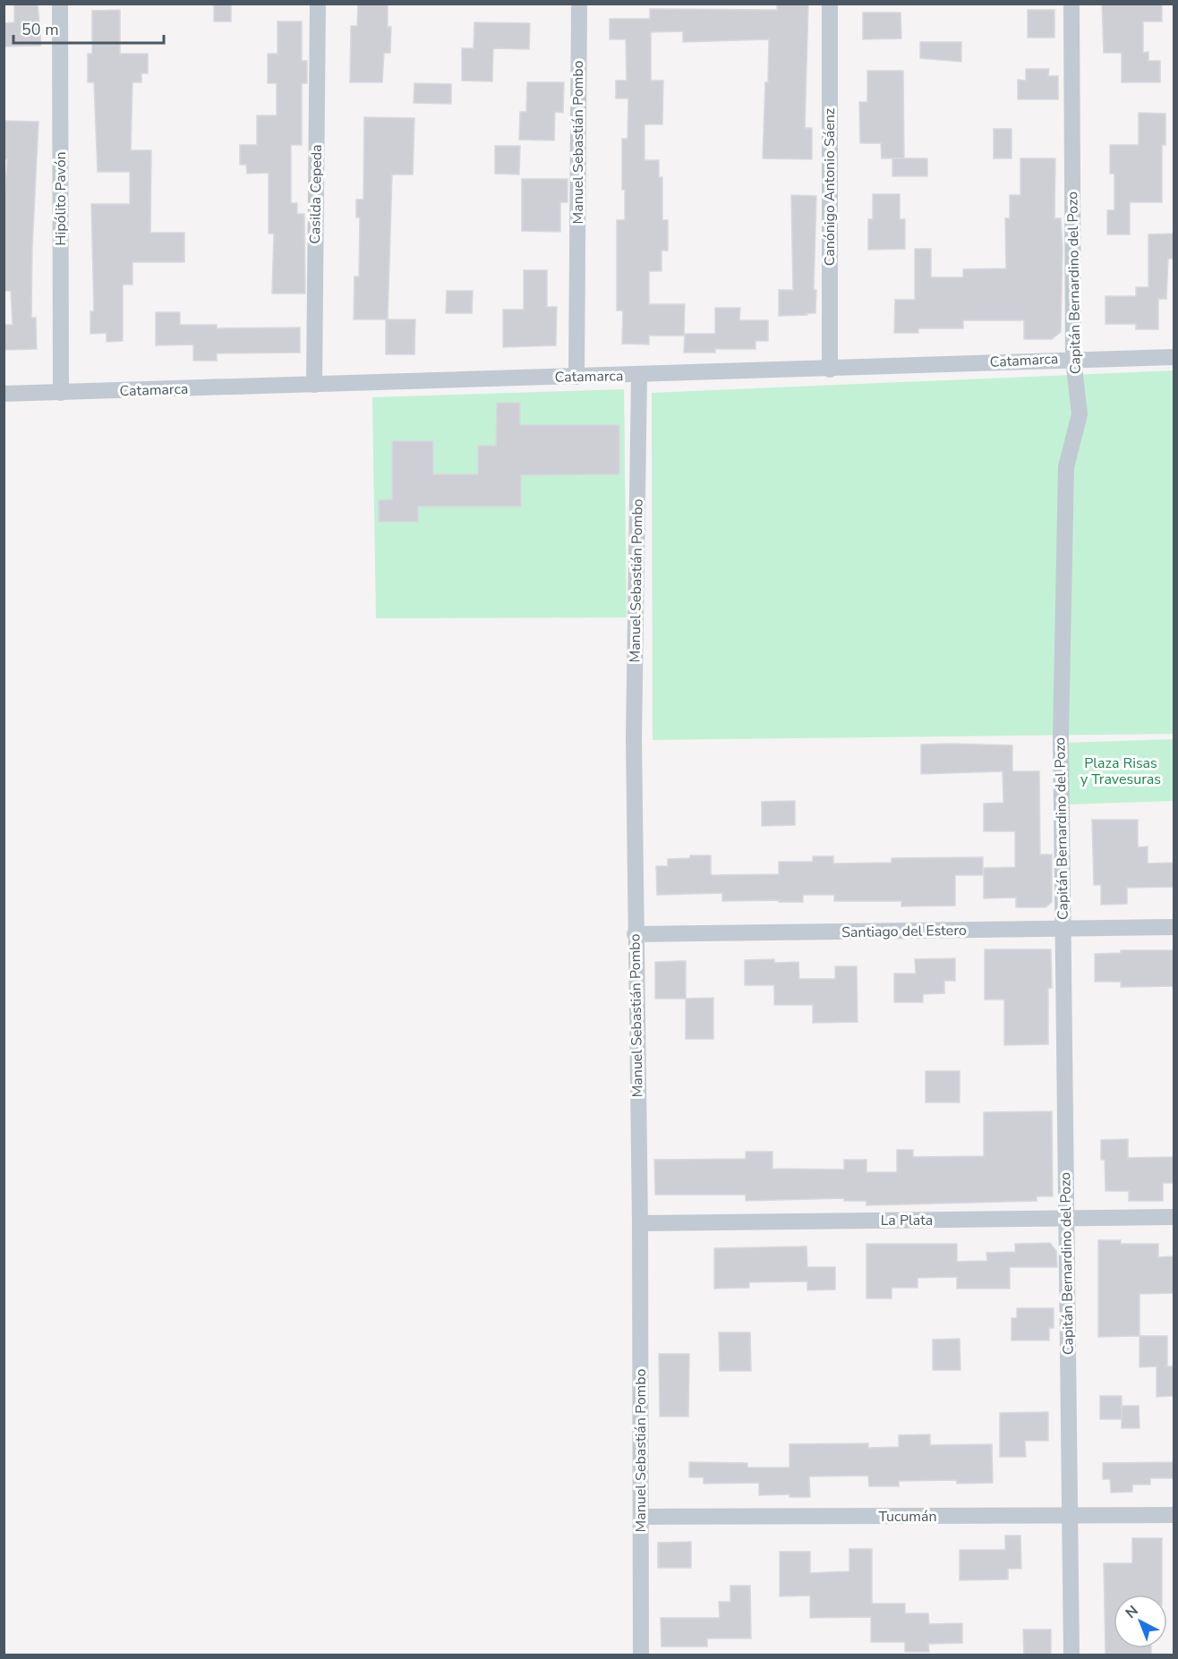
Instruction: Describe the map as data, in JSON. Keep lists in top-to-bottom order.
{
  "streets": {
    "street": [
      "Manuel Sebastián Pombo",
      "Canónigo Antonio Sáenz",
      "Casilda Cepeda",
      "Hipólito Pavón",
      "Capitán Bernardino del Pozo",
      "Catamarca",
      "Santiago del Estero",
      "La Plata",
      "Tucumán"
    ]
  },
  "crossings": [
    ["Manuel Sebastián Pombo", "Catamarca"],
    ["Manuel Sebastián Pombo", "Santiago del Estero"],
    ["Manuel Sebastián Pombo", "La Plata"],
    ["Manuel Sebastián Pombo", "Tucumán"],
    ["Canónigo Antonio Sáenz", "Catamarca"],
    ["Casilda Cepeda", "Catamarca"],
    ["Hipólito Pavón", "Catamarca"],
    ["Capitán Bernardino del Pozo", "Catamarca"],
    ["Capitán Bernardino del Pozo", "Santiago del Estero"],
    ["Capitán Bernardino del Pozo", "La Plata"],
    ["Capitán Bernardino del Pozo", "Tucumán"]
  ],
  "parks": ["Plaza Risas y Travesuras"],
  "scale_bar": "50 m",
  "north": "top left"
}
